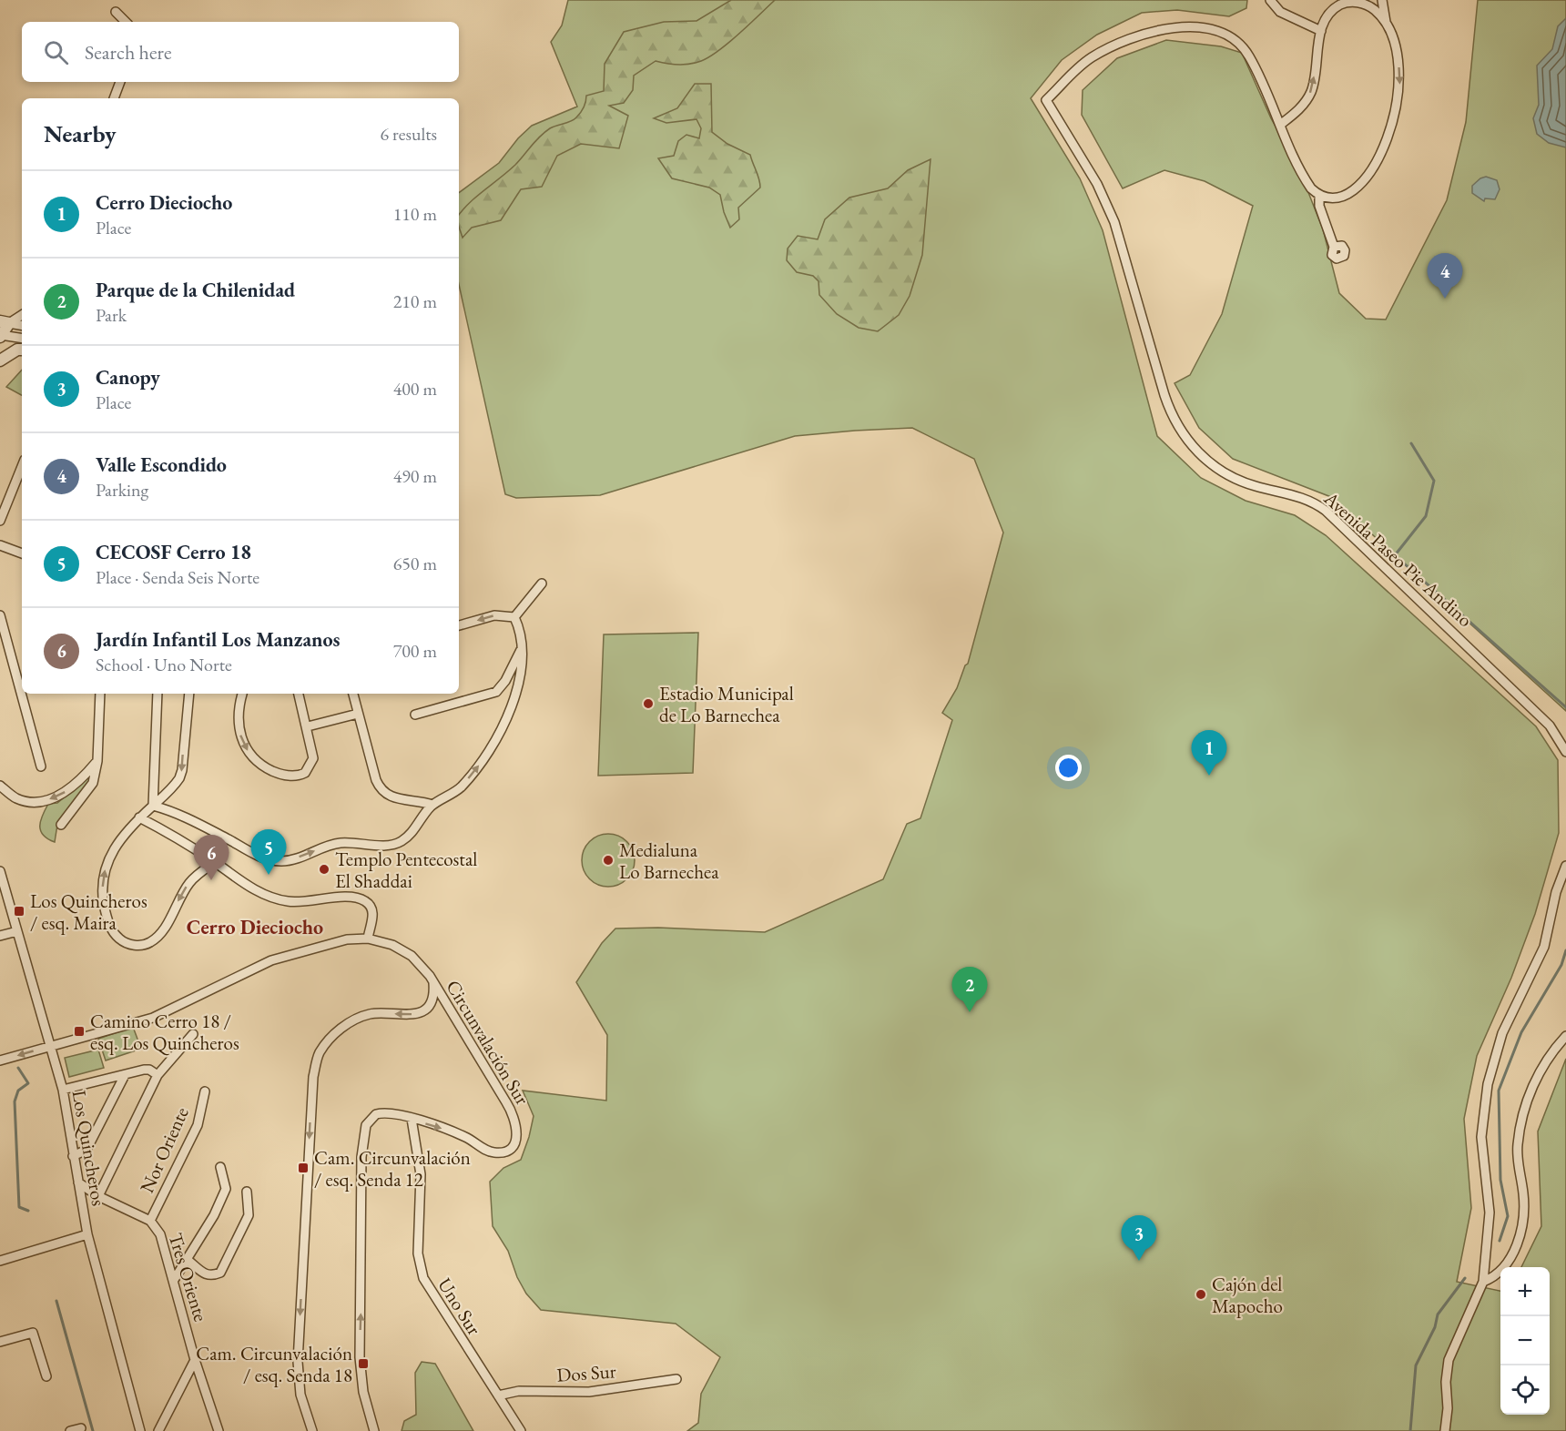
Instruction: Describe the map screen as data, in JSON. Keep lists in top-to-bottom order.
{
  "streets": {
    "street": [
      "Avenida Paseo Pie Andino",
      "Circunvalación Sur",
      "Los Quincheros",
      "Nor Oriente",
      "Tres Oriente",
      "Uno Sur",
      "Dos Sur"
    ]
  },
  "crossings": [
    ["Circunvalación Sur", "Uno Sur"],
    ["Los Quincheros", "Tres Oriente"],
    ["Nor Oriente", "Tres Oriente"],
    ["Uno Sur", "Dos Sur"]
  ],
  "districts": ["Cerro Dieciocho"],
  "places": {
    "other": [
      "Estadio Municipal de Lo Barnechea",
      "Medialuna Lo Barnechea",
      "Templo Pentecostal El Shaddai",
      "Cajón del Mapocho"
    ],
    "transit": [
      "Los Quincheros / esq. Maira",
      "Camino Cerro 18 / esq. Los Quincheros",
      "Cam. Circunvalación / esq. Senda 12",
      "Cam. Circunvalación / esq. Senda 18"
    ]
  },
  "page": {
    "search": "Search here",
    "heading": ["Nearby", "6 results"],
    "list": [
      {
        "mark": "1",
        "name": "Cerro Dieciocho",
        "note": "Place",
        "value": "110 m"
      },
      {
        "mark": "2",
        "name": "Parque de la Chilenidad",
        "note": "Park",
        "value": "210 m"
      },
      {
        "mark": "3",
        "name": "Canopy",
        "note": "Place",
        "value": "400 m"
      },
      {
        "mark": "4",
        "name": "Valle Escondido",
        "note": "Parking",
        "value": "490 m"
      },
      {
        "mark": "5",
        "name": "CECOSF Cerro 18",
        "note": "Place · Senda Seis Norte",
        "value": "650 m"
      },
      {
        "mark": "6",
        "name": "Jardín Infantil Los Manzanos",
        "note": "School · Uno Norte",
        "value": "700 m"
      }
    ],
    "pins": [
      "4",
      "1",
      "5",
      "6",
      "2",
      "3"
    ],
    "map_buttons": ["+", "−"]
  }
}
